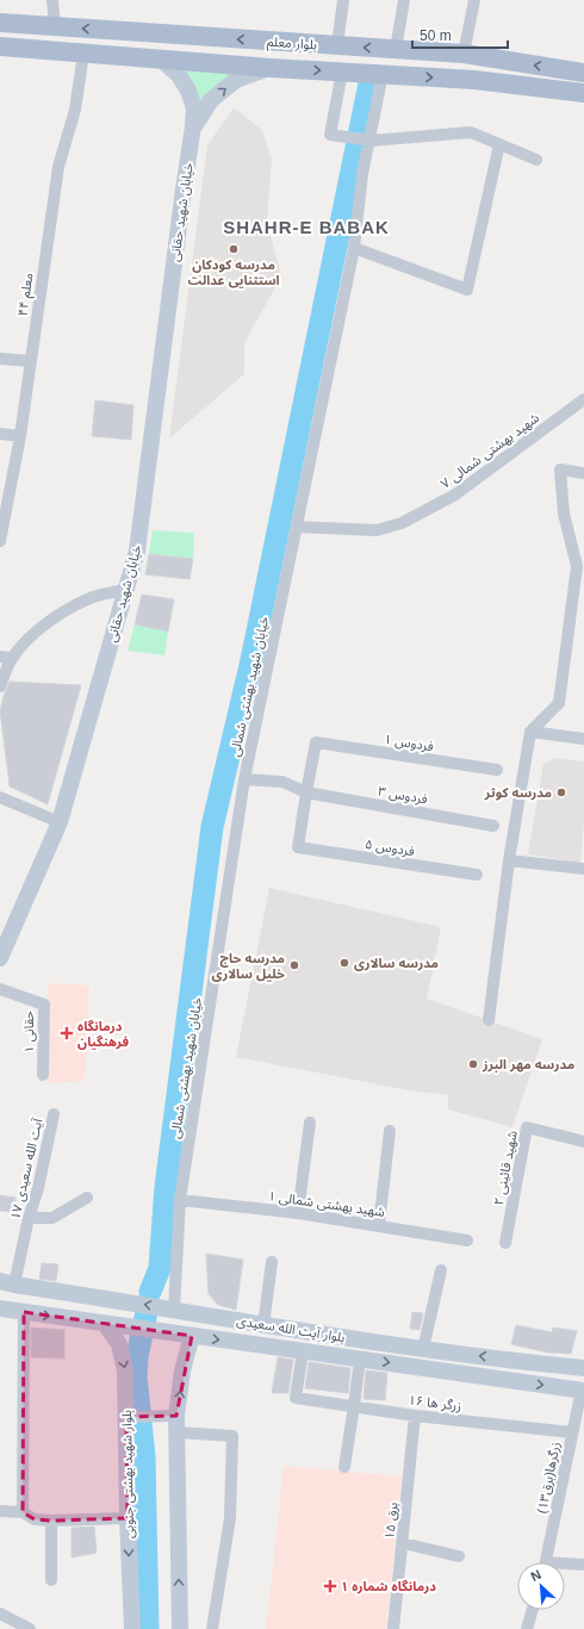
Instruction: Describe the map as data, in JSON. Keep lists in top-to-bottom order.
{
  "streets": {
    "main road": [
      "بلوار معلم",
      "خیابان شهید حقانی",
      "بلوار آیت الله سعیدی",
      "بلوار شهید بهشتی جنوبی"
    ],
    "street": [
      "معلم ۴۴",
      "شهید بهشتی شمالی ۷",
      "خیابان شهید بهشتی شمالی",
      "فردوس ۱",
      "فردوس ۳",
      "فردوس ۵",
      "حقانی ۱",
      "شهید قائینی ۲",
      "آیت الله سعیدی ۱۷",
      "شهید بهشتی شمالی ۱",
      "زرگر ها ۱۶",
      "زرگرها(برق۱۳)",
      "برق ۱۵"
    ]
  },
  "crossings": [
    ["بلوار معلم", "خیابان شهید حقانی"],
    ["بلوار معلم", "معلم ۴۴"],
    ["بلوار معلم", "خیابان شهید بهشتی شمالی"],
    ["شهید بهشتی شمالی ۷", "خیابان شهید بهشتی شمالی"],
    ["خیابان شهید بهشتی شمالی", "فردوس ۳"],
    ["خیابان شهید بهشتی شمالی", "شهید بهشتی شمالی ۱"],
    ["خیابان شهید بهشتی شمالی", "بلوار آیت الله سعیدی"],
    ["فردوس ۱", "فردوس ۳"],
    ["فردوس ۱", "فردوس ۵"],
    ["فردوس ۳", "فردوس ۵"],
    ["آیت الله سعیدی ۱۷", "بلوار آیت الله سعیدی"],
    ["بلوار آیت الله سعیدی", "زرگر ها ۱۶"],
    ["بلوار آیت الله سعیدی", "بلوار شهید بهشتی جنوبی"],
    ["بلوار آیت الله سعیدی", "زرگرها(برق۱۳)"],
    ["زرگر ها ۱۶", "زرگرها(برق۱۳)"],
    ["زرگر ها ۱۶", "برق ۱۵"]
  ],
  "districts": ["SHAHR-E BABAK"],
  "places": {
    "other": [
      "مدرسه کودکان استثنایی عدالت",
      "مدرسه کوثر",
      "مدرسه سالاری",
      "مدرسه حاج خلیل سالاری",
      "مدرسه مهر البرز"
    ],
    "health": ["درمانگاه فرهنگیان", "درمانگاه شماره ۱"]
  },
  "scale_bar": "50 m",
  "north": "top left"
}
